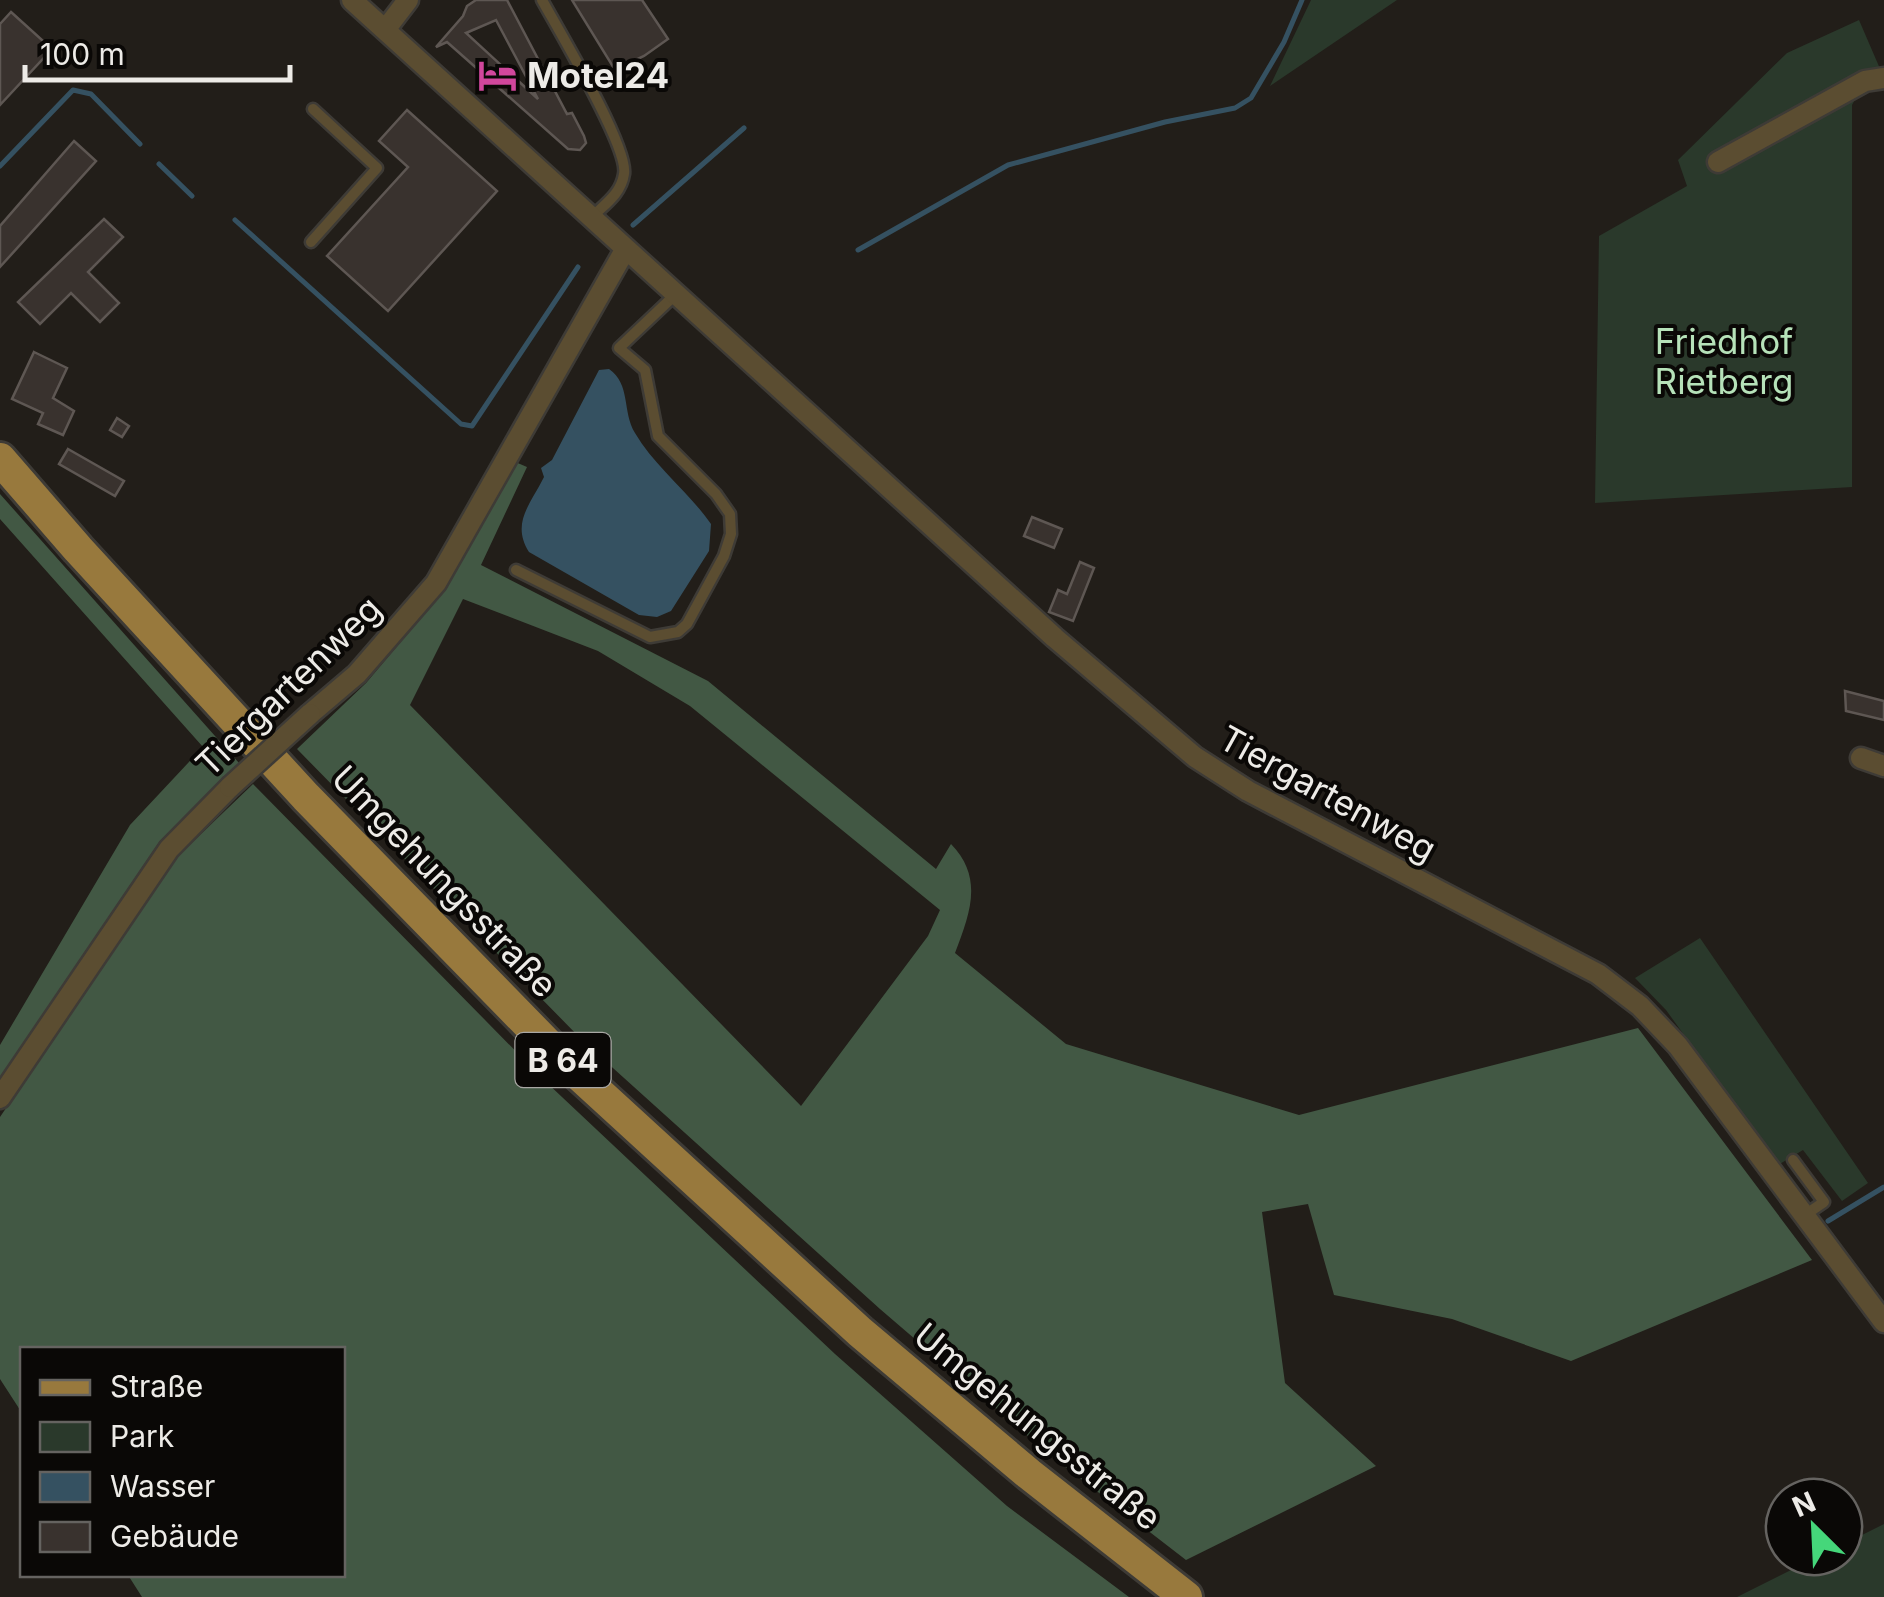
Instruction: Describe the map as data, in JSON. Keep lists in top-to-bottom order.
{
  "streets": {
    "main road": ["Umgehungsstraße", "B 64"],
    "street": ["Tiergartenweg"]
  },
  "parks": ["Friedhof Rietberg"],
  "places": {
    "hotel": ["Motel24"]
  },
  "legend": [
    "Straße",
    "Park",
    "Wasser",
    "Gebäude"
  ],
  "scale_bar": "100 m",
  "north": "top left"
}
